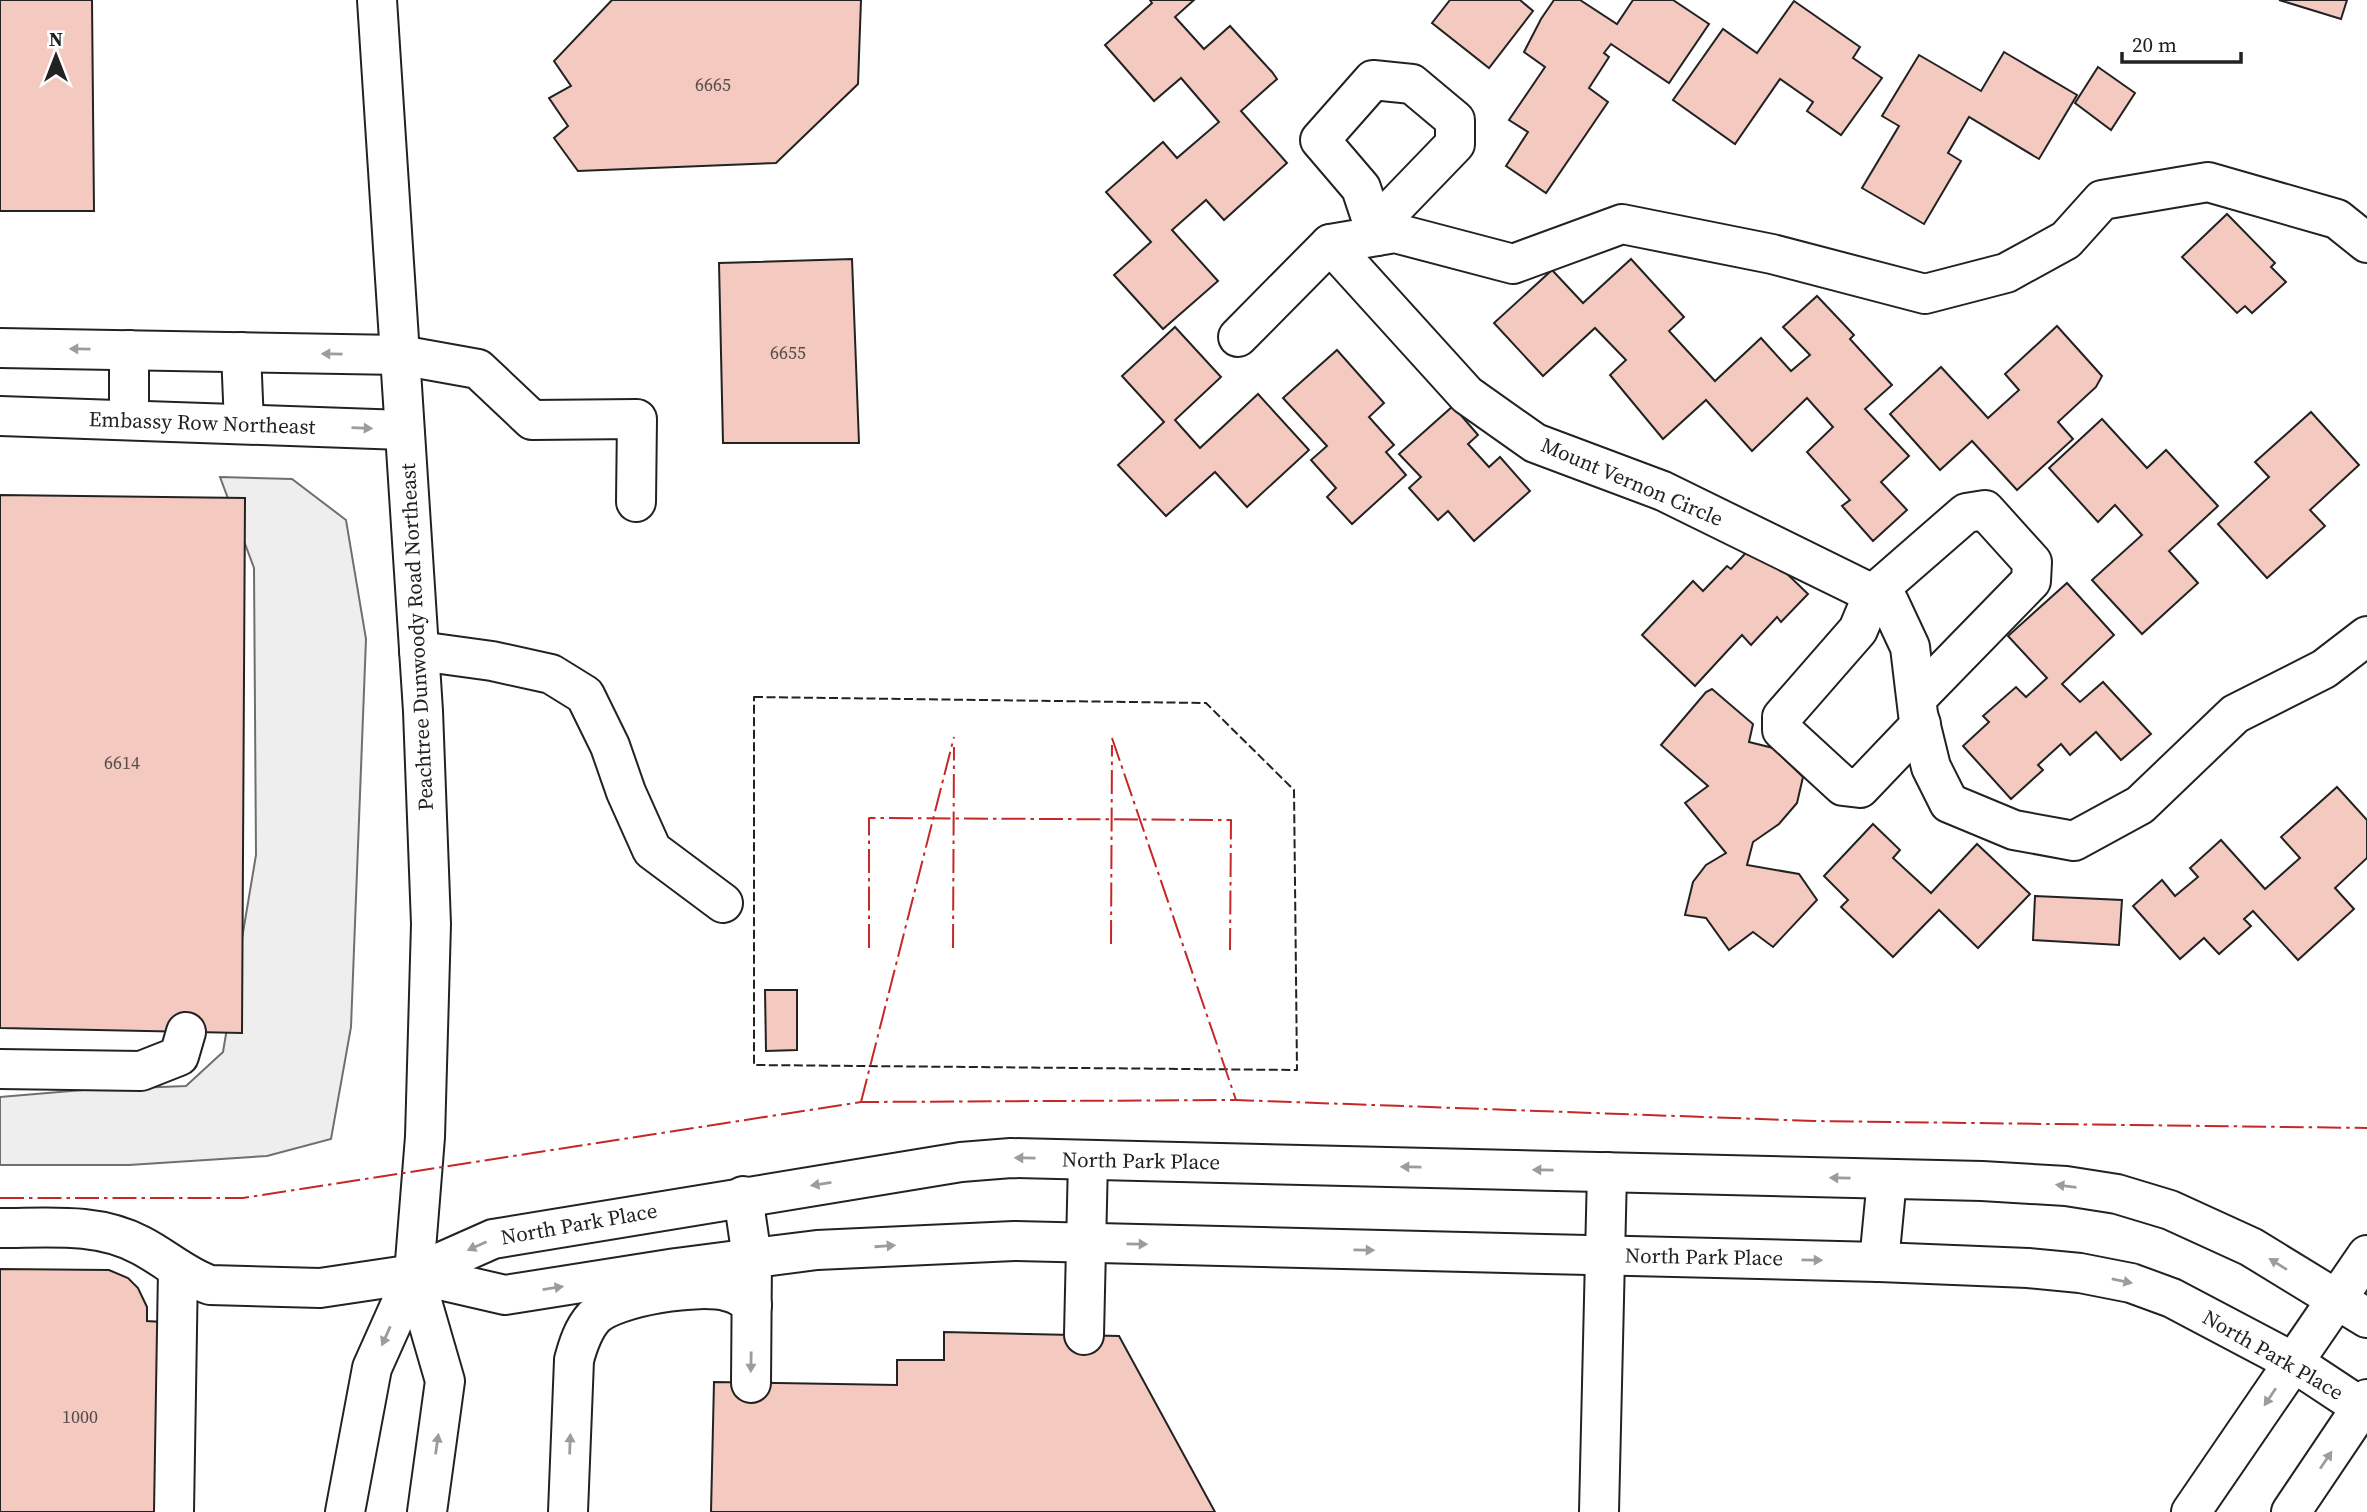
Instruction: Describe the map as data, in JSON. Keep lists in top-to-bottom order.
{
  "streets": {
    "street": [
      "Embassy Row Northeast",
      "Mount Vernon Circle",
      "Peachtree Dunwoody Road Northeast",
      "North Park Place"
    ]
  },
  "crossings": [
    ["Embassy Row Northeast", "Peachtree Dunwoody Road Northeast"],
    ["Peachtree Dunwoody Road Northeast", "North Park Place"]
  ],
  "house_numbers": [
    "6665",
    "6655",
    "6614",
    "1000"
  ],
  "scale_bar": "20 m",
  "north": "top"
}
